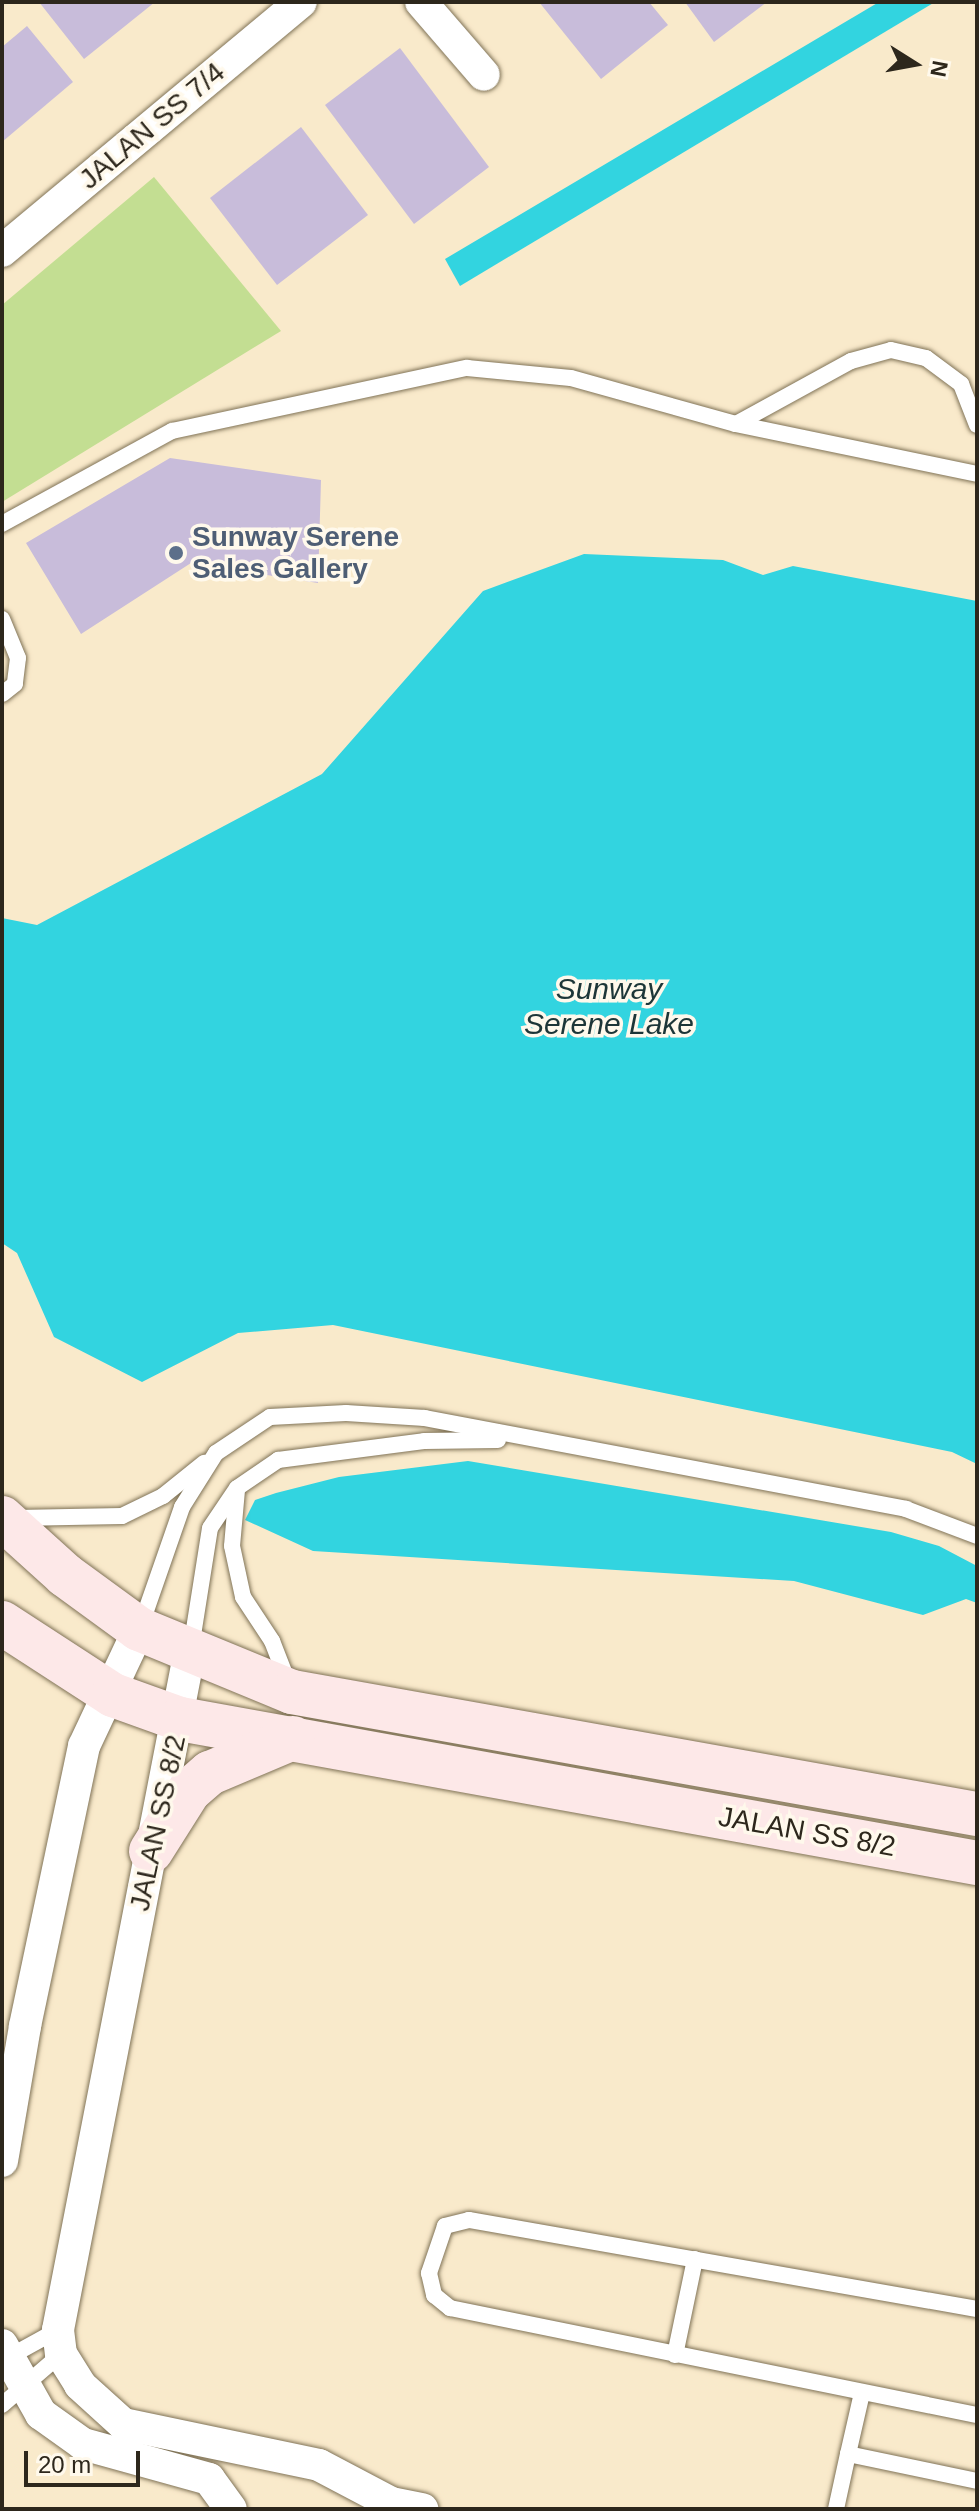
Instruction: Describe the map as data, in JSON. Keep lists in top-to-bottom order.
{
  "streets": {
    "main road": ["JALAN SS 8/2"],
    "street": ["JALAN SS 7/4"]
  },
  "water": ["Sunway Serene Lake"],
  "places": ["Sunway Serene Sales Gallery"],
  "scale_bar": "20 m",
  "north": "right"
}
